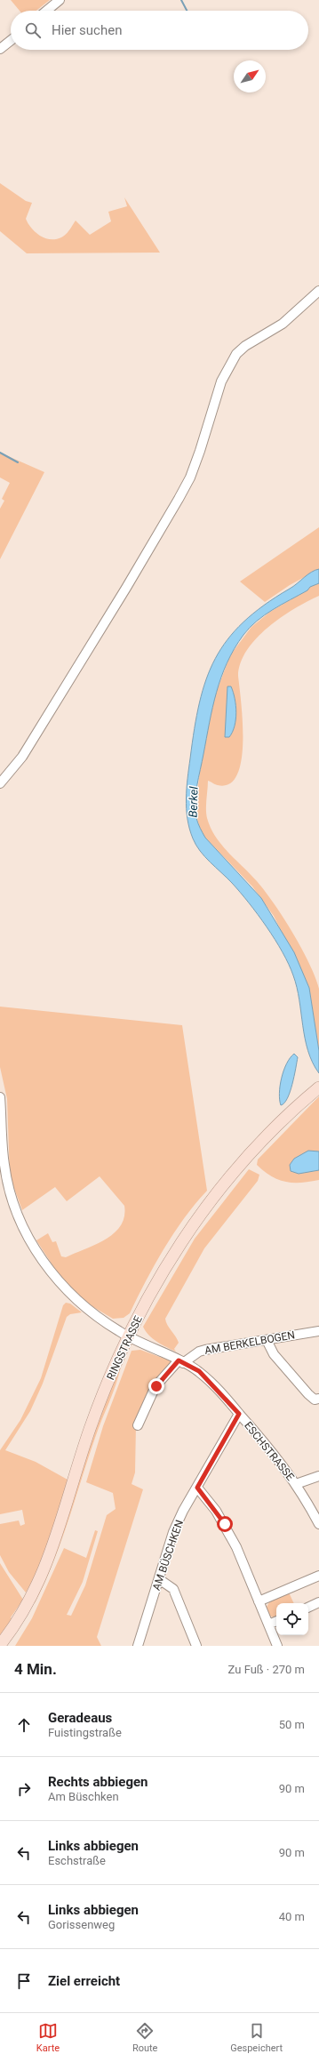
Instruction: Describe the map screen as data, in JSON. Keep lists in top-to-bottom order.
{
  "streets": {
    "main road": ["RINGSTRASSE"],
    "street": ["AM BERKELBOGEN", "ESCHSTRASSE", "AM BÜSCHKEN"]
  },
  "crossings": [
    ["AM BERKELBOGEN", "ESCHSTRASSE"],
    ["RINGSTRASSE", "ESCHSTRASSE"],
    ["ESCHSTRASSE", "AM BÜSCHKEN"]
  ],
  "water": ["Berkel"],
  "north": "top right",
  "page": {
    "search": "Hier suchen",
    "heading": ["4 Min.", "Zu Fuß · 270 m"],
    "list": [
      ["Geradeaus", "Fuistingstraße", "50 m"],
      ["Rechts abbiegen", "Am Büschken", "90 m"],
      ["Links abbiegen", "Eschstraße", "90 m"],
      ["Links abbiegen", "Gorissenweg", "40 m"],
      "Ziel erreicht"
    ],
    "nav": ["Karte", "Route", "Gespeichert"]
  }
}
